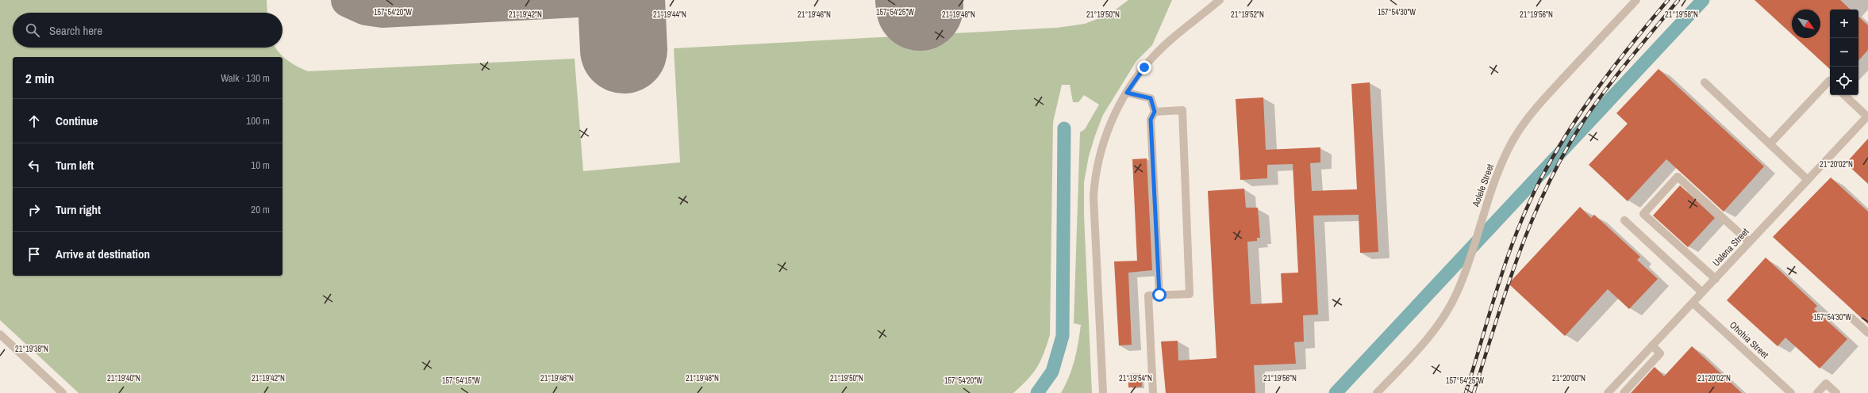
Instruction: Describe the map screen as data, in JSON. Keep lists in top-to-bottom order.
{
  "streets": {
    "street": ["Aolele Street", "Ualena Street", "Ohohia Street"]
  },
  "crossings": [
    ["Ualena Street", "Ohohia Street"]
  ],
  "north": "bottom right",
  "page": {
    "map_buttons": ["+", "−"],
    "search": "Search here",
    "heading": ["2 min", "Walk · 130 m"],
    "list": [
      ["Continue", "100 m"],
      ["Turn left", "10 m"],
      ["Turn right", "20 m"],
      "Arrive at destination"
    ]
  },
  "coordinates": [
    "157°54'20\"W",
    "157°54'30\"W",
    "157°54'25\"W",
    "21°19'42\"N",
    "21°19'44\"N",
    "21°19'46\"N",
    "21°19'48\"N",
    "21°19'50\"N",
    "21°19'52\"N",
    "21°19'56\"N",
    "21°19'58\"N",
    "21°20'02\"N",
    "21°19'38\"N",
    "21°19'40\"N",
    "21°19'54\"N",
    "21°20'00\"N",
    "157°54'15\"W"
  ]
}
